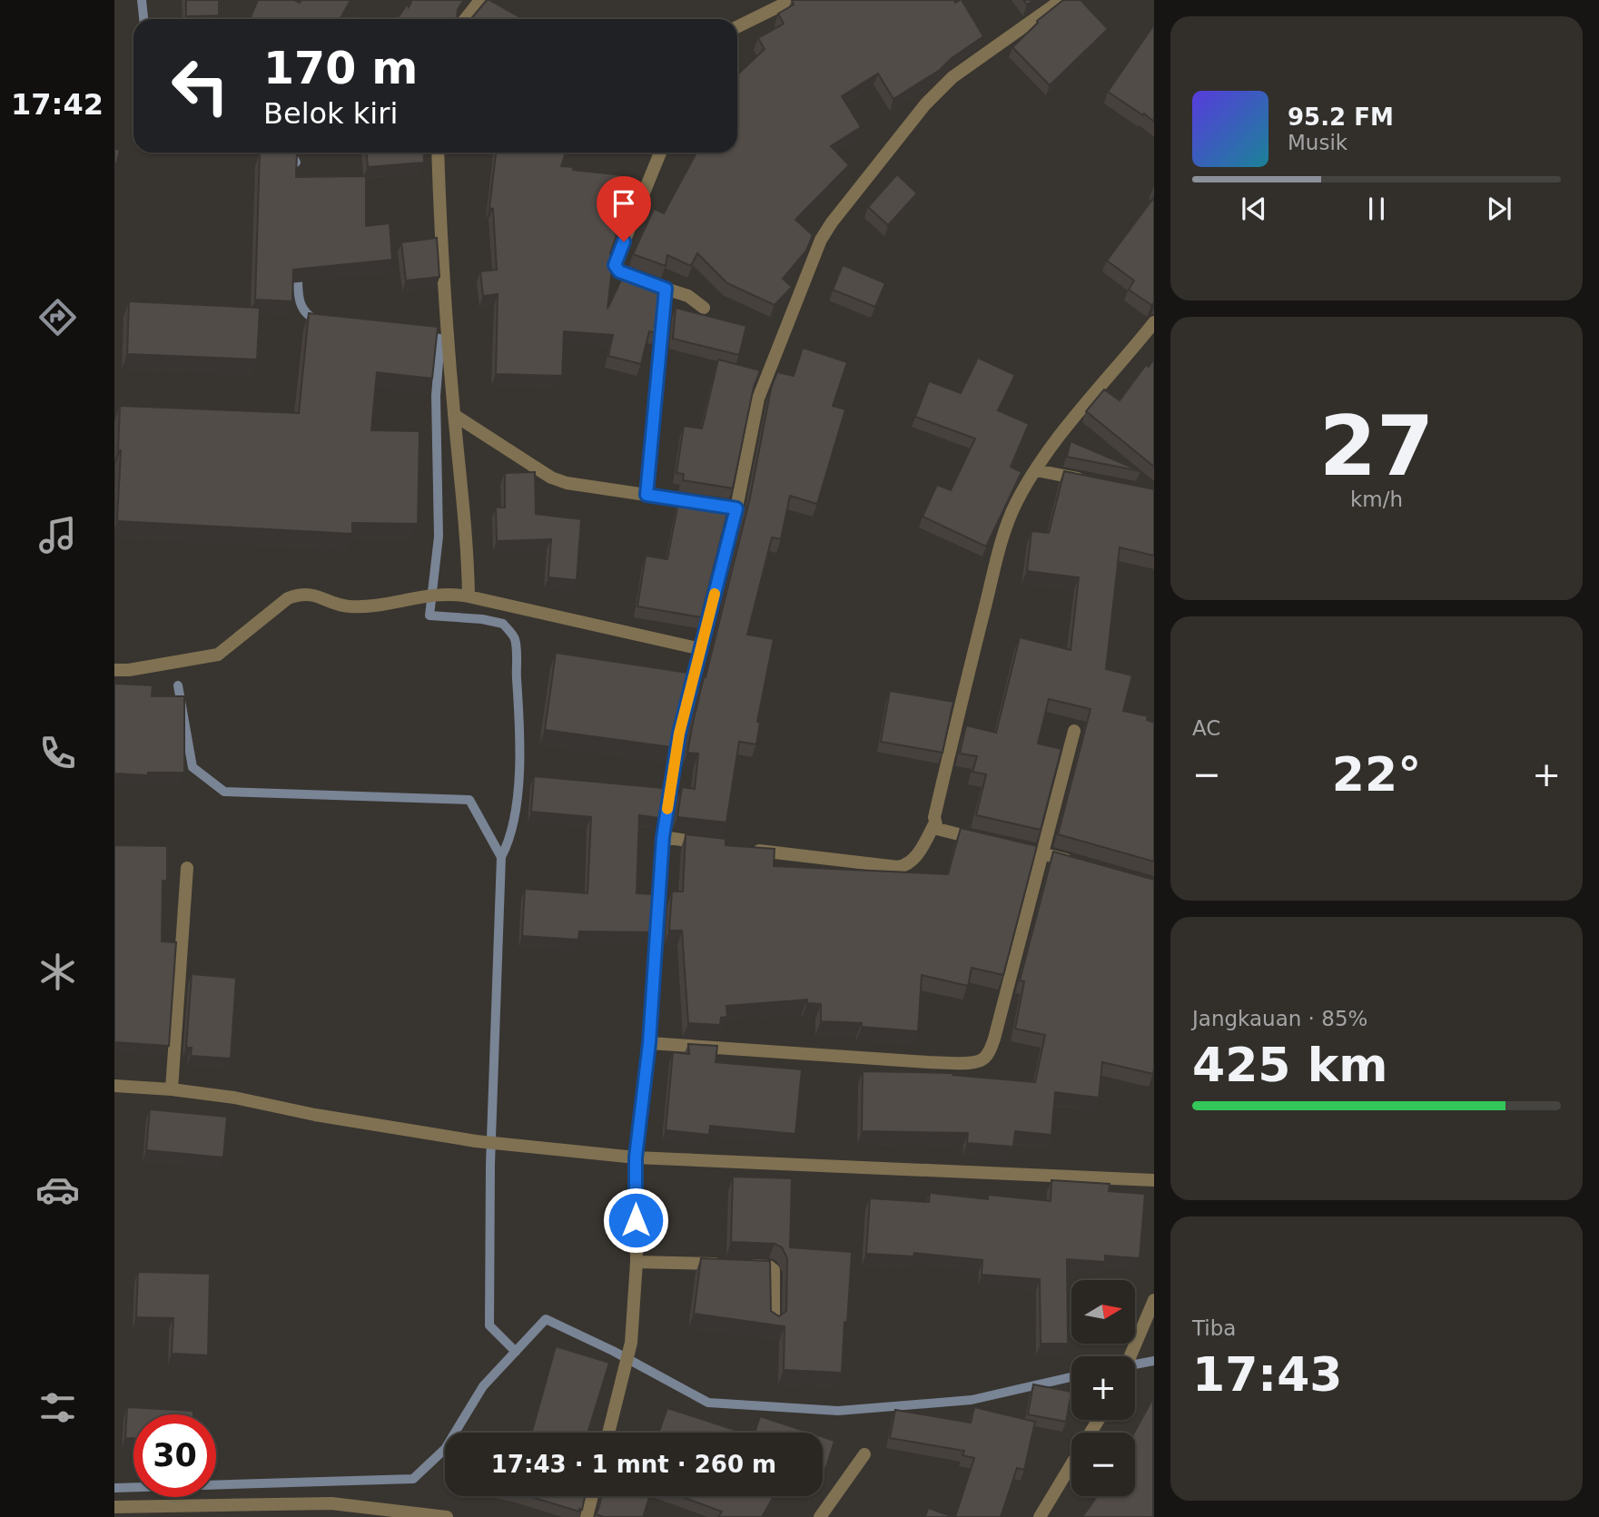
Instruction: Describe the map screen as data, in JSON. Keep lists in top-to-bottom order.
{
  "north": "right",
  "page": {
    "tabs": "17:42",
    "turn": ["170 m", "Belok kiri"],
    "song": ["95.2 FM", "Musik"],
    "tile": [
      ["27", "km/h"],
      "AC",
      ["Jangkauan · 85%", "425 km"],
      ["Tiba", "17:43"]
    ],
    "heat": ["−", "22°", "+"],
    "map_buttons": ["+", "−"],
    "limit": "30",
    "trip": "17:43 · 1 mnt · 260 m"
  }
}
